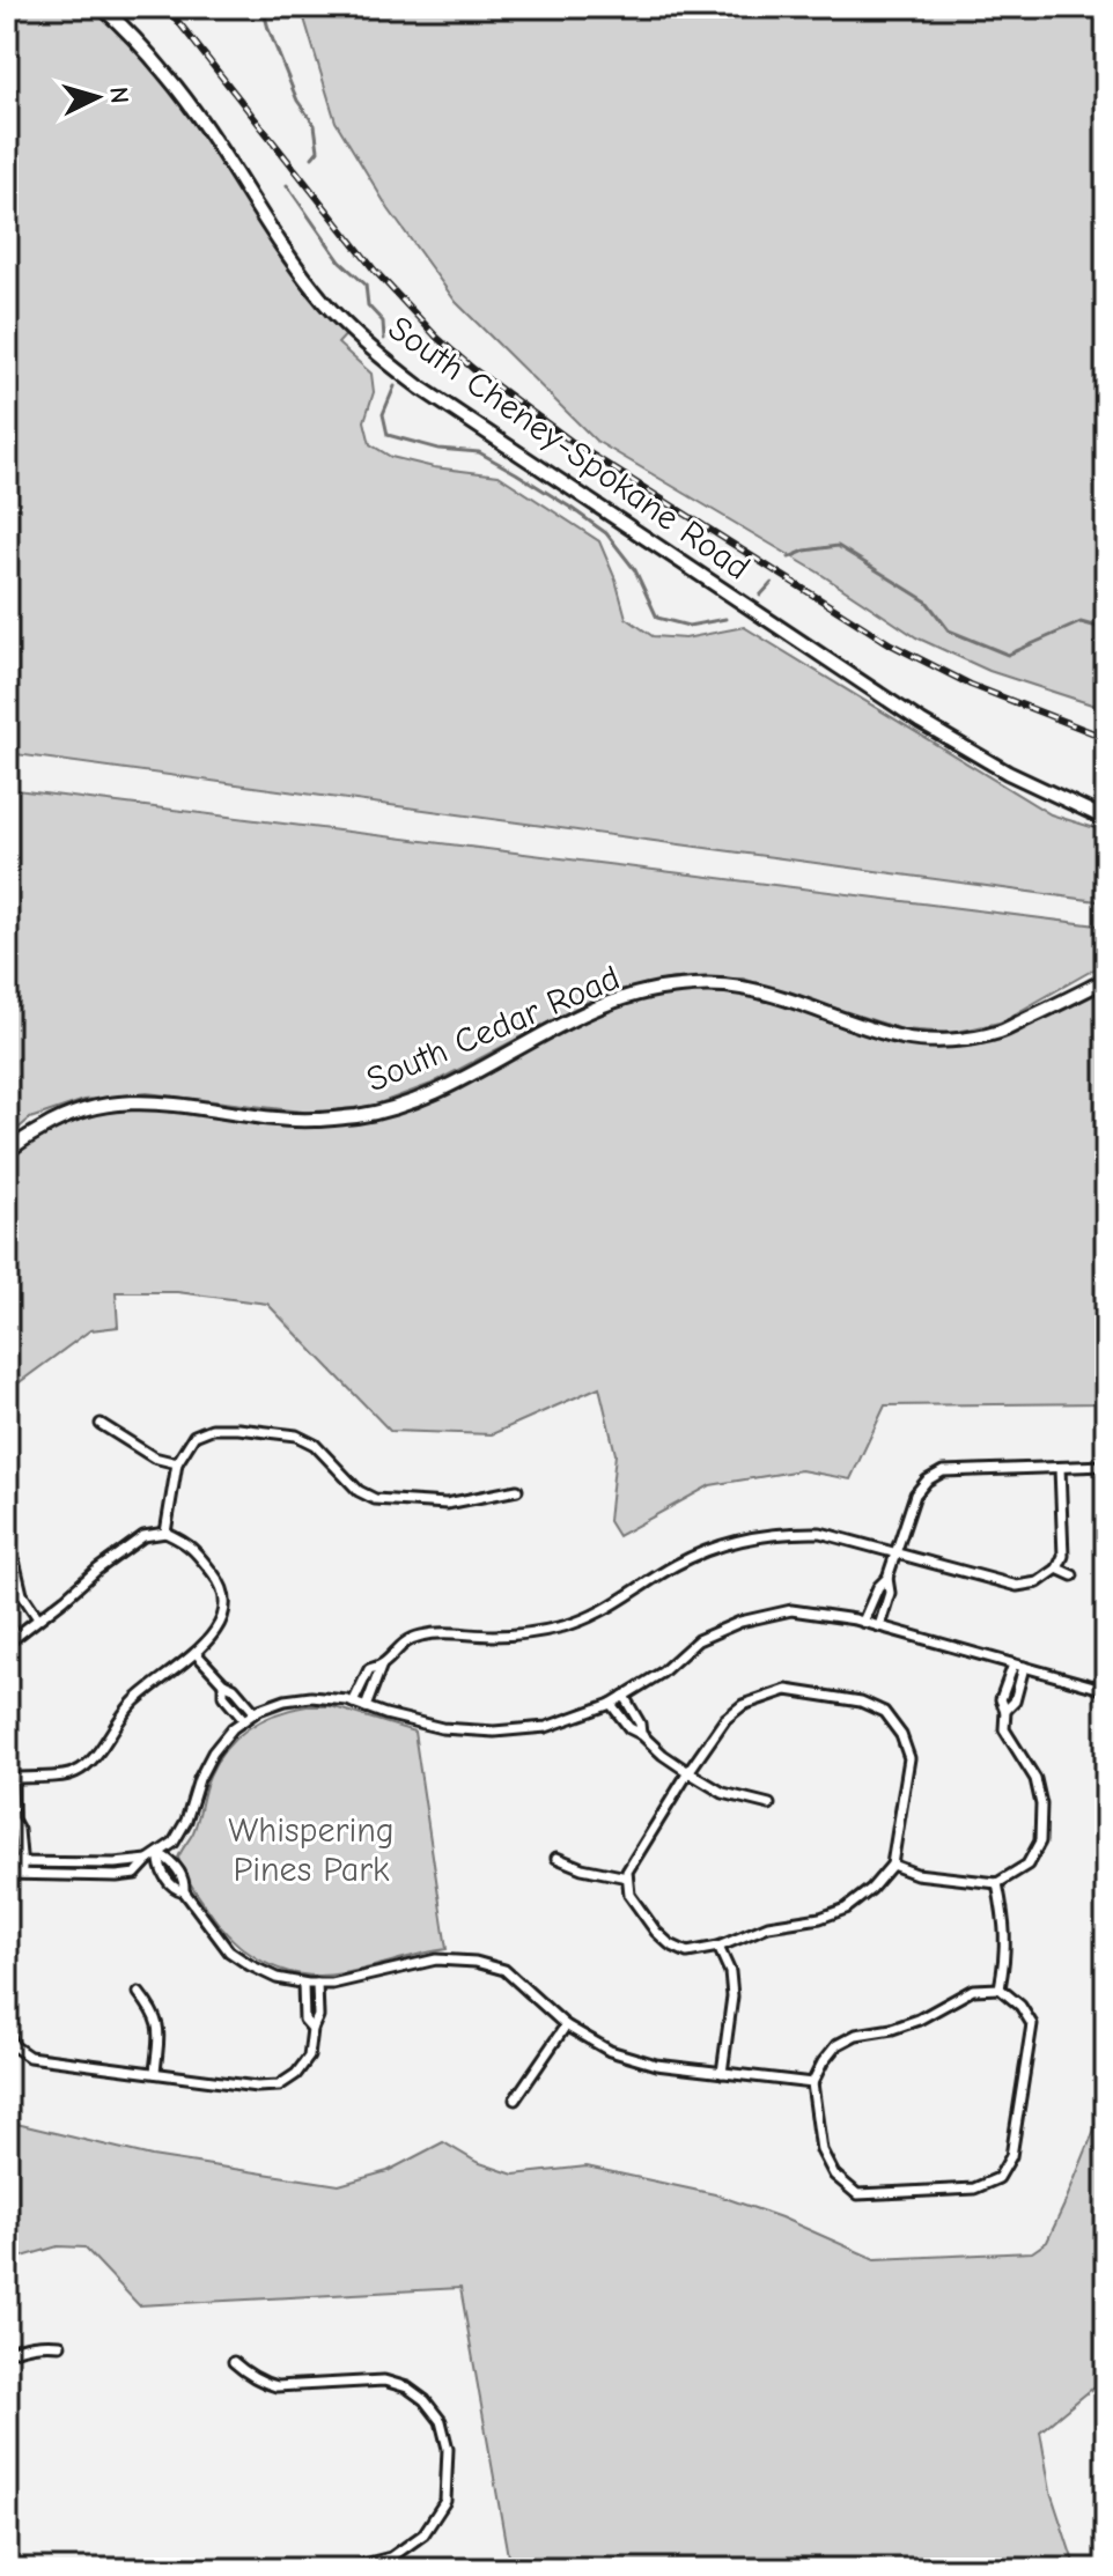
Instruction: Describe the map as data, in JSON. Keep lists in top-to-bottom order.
{
  "streets": {
    "main road": ["South Cheney-Spokane Road", "South Cedar Road"]
  },
  "parks": ["Whispering Pines Park"],
  "north": "right"
}
